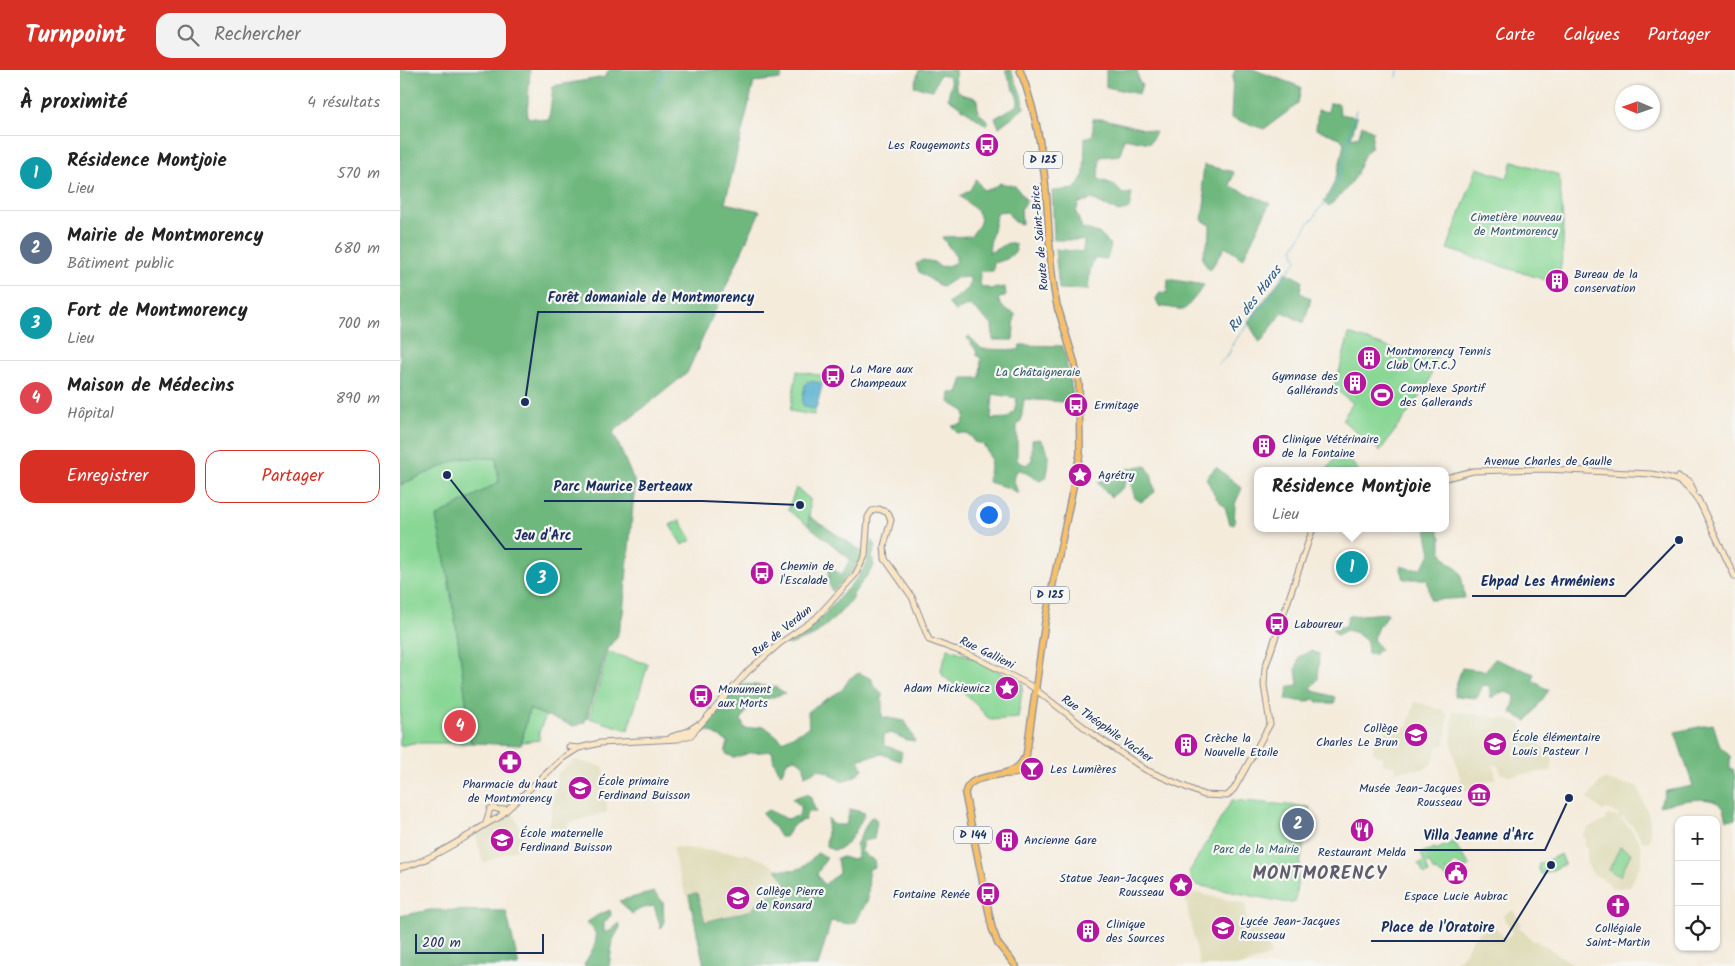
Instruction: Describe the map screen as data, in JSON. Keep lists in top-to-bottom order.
{
  "streets": {
    "main road": [
      "D 125",
      "Route de Saint-Brice",
      "Avenue Charles de Gaulle",
      "Rue de Verdun",
      "Rue Gallieni",
      "Rue Théophile Vacher",
      "D 144"
    ]
  },
  "crossings": [
    ["Route de Saint-Brice", "Rue Gallieni"],
    ["Route de Saint-Brice", "Rue Théophile Vacher"],
    ["Route de Saint-Brice", "D 144"],
    ["Rue de Verdun", "Rue Gallieni"],
    ["Rue Gallieni", "Rue Théophile Vacher"],
    ["Rue Gallieni", "D 144"],
    ["Rue Théophile Vacher", "D 144"]
  ],
  "districts": ["MONTMORENCY"],
  "water": ["Ru des Haras"],
  "parks": ["Cimetière nouveau de Montmorency", "La Châtaigneraie", "Parc de la Mairie"],
  "places": {
    "bus stop": [
      "Les Rougemonts",
      "La Mare aux Champeaux",
      "Ermitage",
      "Chemin de l'Escalade",
      "Laboureur",
      "Monument aux Morts",
      "Fontaine Renée"
    ],
    "building": [
      "Bureau de la conservation",
      "Montmorency Tennis Club (M.T.C.)",
      "Gymnase des Gallérands",
      "Clinique Vétérinaire de la Fontaine",
      "Crèche la Nouvelle Etoile",
      "Ancienne Gare",
      "Clinique des Sources"
    ],
    "sports": ["Complexe Sportif des Gallerands"],
    "other": [
      "Forêt domaniale de Montmorency",
      "Jeu d'Arc",
      "Parc Maurice Berteaux",
      "Ehpad Les Arméniens",
      "Villa Jeanne d'Arc",
      "Place de l'Oratoire"
    ],
    "place": ["Agrétry", "Adam Mickiewicz", "Statue Jean-Jacques Rousseau"],
    "school or university": [
      "Collège Charles Le Brun",
      "École élémentaire Louis Pasteur 1",
      "École primaire Ferdinand Buisson",
      "École maternelle Ferdinand Buisson",
      "Collège Pierre de Ronsard",
      "Lycée Jean-Jacques Rousseau"
    ],
    "pharmacy": ["Pharmacie du haut de Montmorency"],
    "bar": ["Les Lumières"],
    "museum": ["Musée Jean-Jacques Rousseau"],
    "restaurant": ["Restaurant Melda"],
    "public building": ["Espace Lucie Aubrac"],
    "church": ["Collégiale Saint-Martin"]
  },
  "scale_bar": "200 m",
  "north": "left",
  "page": {
    "header": "Turnpoint",
    "search": "Rechercher",
    "nav": ["Carte", "Calques", "Partager"],
    "heading": ["À proximité", "4 résultats"],
    "list": [
      {
        "mark": "1",
        "name": "Résidence Montjoie",
        "note": "Lieu",
        "value": "570 m"
      },
      {
        "mark": "2",
        "name": "Mairie de Montmorency",
        "note": "Bâtiment public",
        "value": "680 m"
      },
      {
        "mark": "3",
        "name": "Fort de Montmorency",
        "note": "Lieu",
        "value": "700 m"
      },
      {
        "mark": "4",
        "name": "Maison de Médecins",
        "note": "Hôpital",
        "value": "890 m"
      }
    ],
    "buttons": ["Enregistrer", "Partager"],
    "popup": ["Résidence Montjoie", "Lieu"],
    "pins": [
      "1",
      "3",
      "4",
      "2"
    ],
    "map_buttons": ["+", "−"],
    "scale": "200 m"
  }
}
